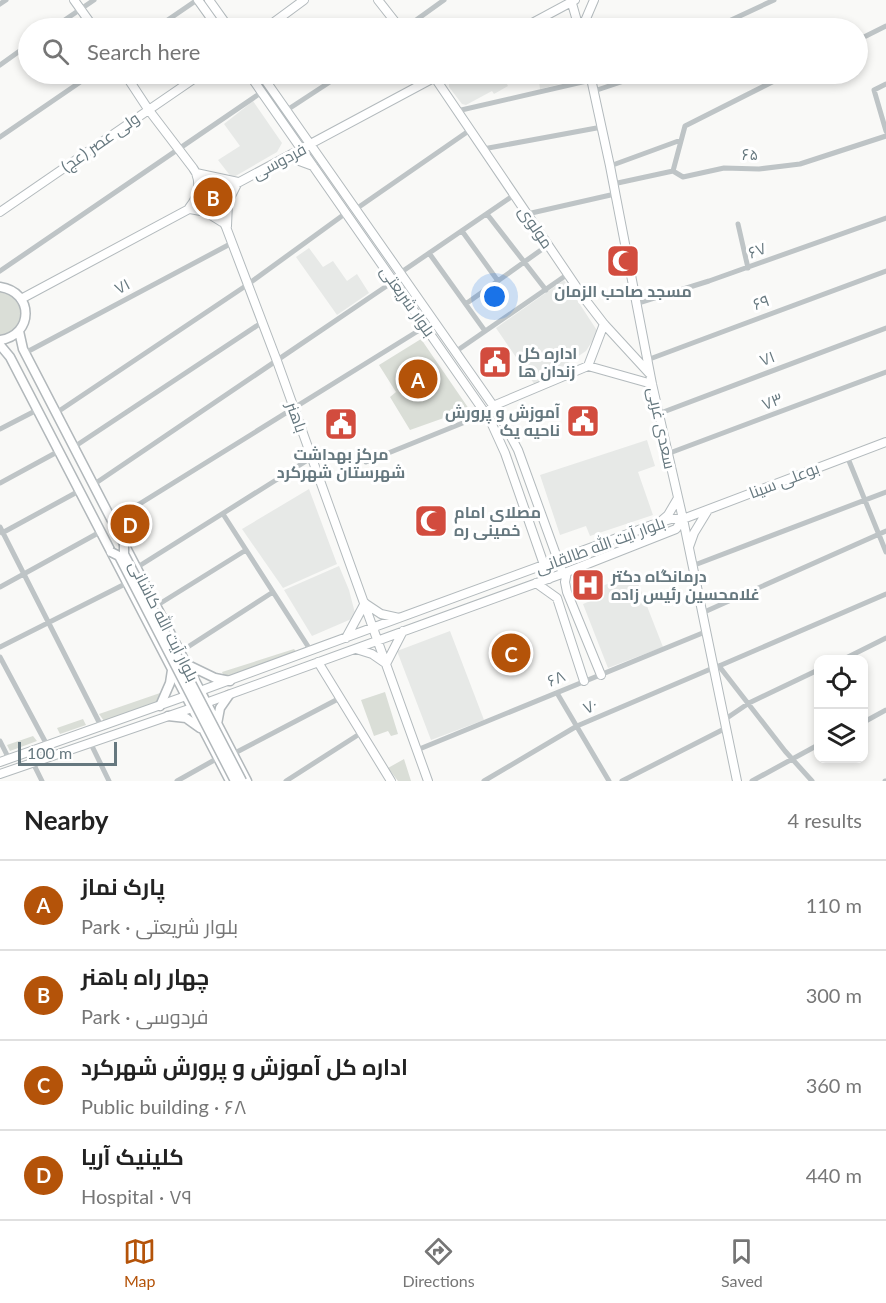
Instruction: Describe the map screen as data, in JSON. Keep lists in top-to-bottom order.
{
  "streets": {
    "main road": [
      "ولی عصر (عج)",
      "فردوسی",
      "مولوی",
      "بلوار شریعتی",
      "باهنر",
      "سعدی غربی",
      "بوعلی سینا",
      "بلوار آیت الله طالقانی",
      "بلوار آیت الله کاشانی"
    ],
    "street": [
      "۶۵",
      "۶۷",
      "۷۱",
      "۶۹",
      "۷۳",
      "۶۸",
      "۷۰"
    ]
  },
  "crossings": [
    ["ولی عصر (عج)", "باهنر"],
    ["۶۵", "سعدی غربی"],
    ["فردوسی", "بلوار شریعتی"],
    ["فردوسی", "باهنر"],
    ["مولوی", "سعدی غربی"],
    ["۶۷", "سعدی غربی"],
    ["۷۱", "باهنر"],
    ["۷۱", "سعدی غربی"],
    ["۷۱", "بلوار آیت الله کاشانی"],
    ["بلوار شریعتی", "بلوار آیت الله طالقانی"],
    ["بلوار شریعتی", "۶۸"],
    ["۶۹", "سعدی غربی"],
    ["۷۳", "سعدی غربی"],
    ["باهنر", "بلوار آیت الله طالقانی"],
    ["باهنر", "۶۸"],
    ["سعدی غربی", "بوعلی سینا"],
    ["سعدی غربی", "بلوار آیت الله طالقانی"],
    ["سعدی غربی", "۶۸"],
    ["سعدی غربی", "۷۰"],
    ["بوعلی سینا", "بلوار آیت الله طالقانی"],
    ["بلوار آیت الله طالقانی", "بلوار آیت الله کاشانی"]
  ],
  "places": {
    "mosque": ["مسجد صاحب الزمان", "مصلای امام خمینی ره"],
    "public building": ["اداره کل زندان ها", "آموزش و پرورش ناحیه یک", "مرکز بهداشت شهرستان شهرکرد"],
    "hospital": ["درمانگاه دکتر غلامحسین رئیس زاده"]
  },
  "scale_bar": "100 m",
  "page": {
    "search": "Search here",
    "pins": [
      "B",
      "A",
      "D",
      "C"
    ],
    "scale": "100 m",
    "heading": ["Nearby", "4 results"],
    "list": [
      {
        "mark": "A",
        "name": "پارک نماز",
        "note": "Park · بلوار شریعتی",
        "value": "110 m"
      },
      {
        "mark": "B",
        "name": "چهار راه باهنر",
        "note": "Park · فردوسی",
        "value": "300 m"
      },
      {
        "mark": "C",
        "name": "اداره کل آموزش و پرورش شهرکرد",
        "note": "Public building · ۶۸",
        "value": "360 m"
      },
      {
        "mark": "D",
        "name": "کلینیک آریا",
        "note": "Hospital · ۷۹",
        "value": "440 m"
      }
    ],
    "nav": ["Map", "Directions", "Saved"]
  }
}
